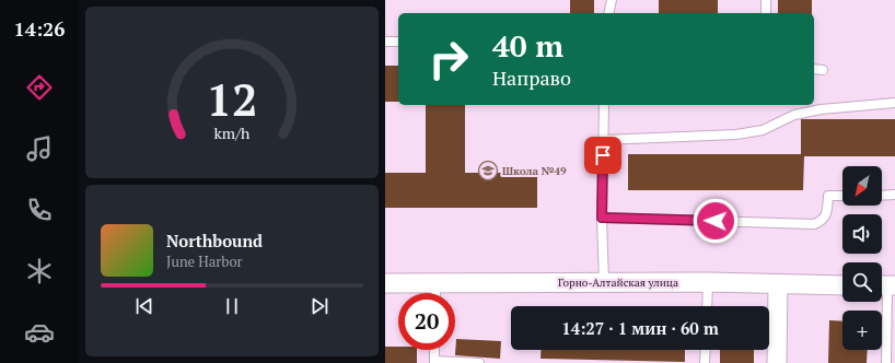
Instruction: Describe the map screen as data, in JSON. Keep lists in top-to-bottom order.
{
  "streets": {
    "street": ["Горно-Алтайская улица"]
  },
  "places": {
    "school or university": ["Школа №49"]
  },
  "north": "bottom left",
  "page": {
    "tabs": "14:26",
    "turn": ["40 m", "Направо"],
    "map_buttons": "+",
    "song": ["Northbound", "June Harbor"],
    "limit": "20",
    "trip": "14:27 · 1 мин · 60 m",
    "gauge": ["12", "km/h"]
  }
}
